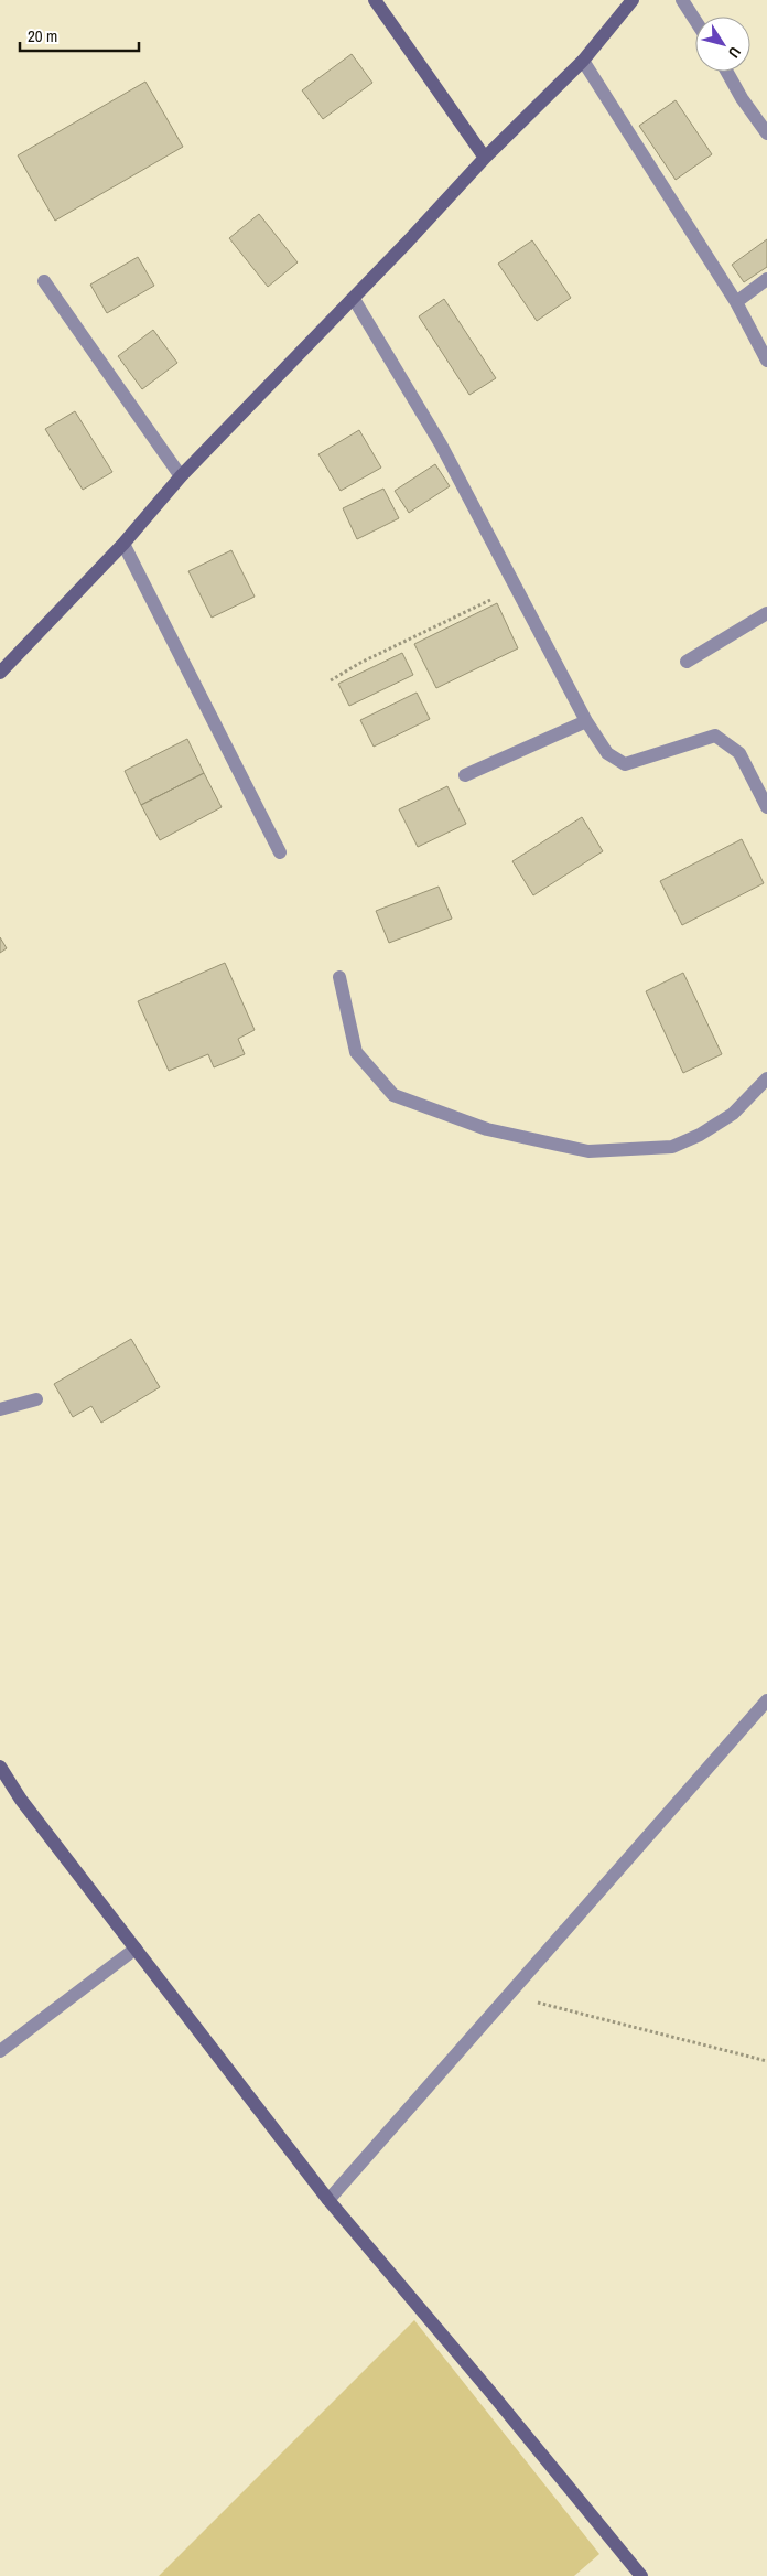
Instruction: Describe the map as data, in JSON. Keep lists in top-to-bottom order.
{
  "scale_bar": "20 m",
  "north": "bottom right"
}
